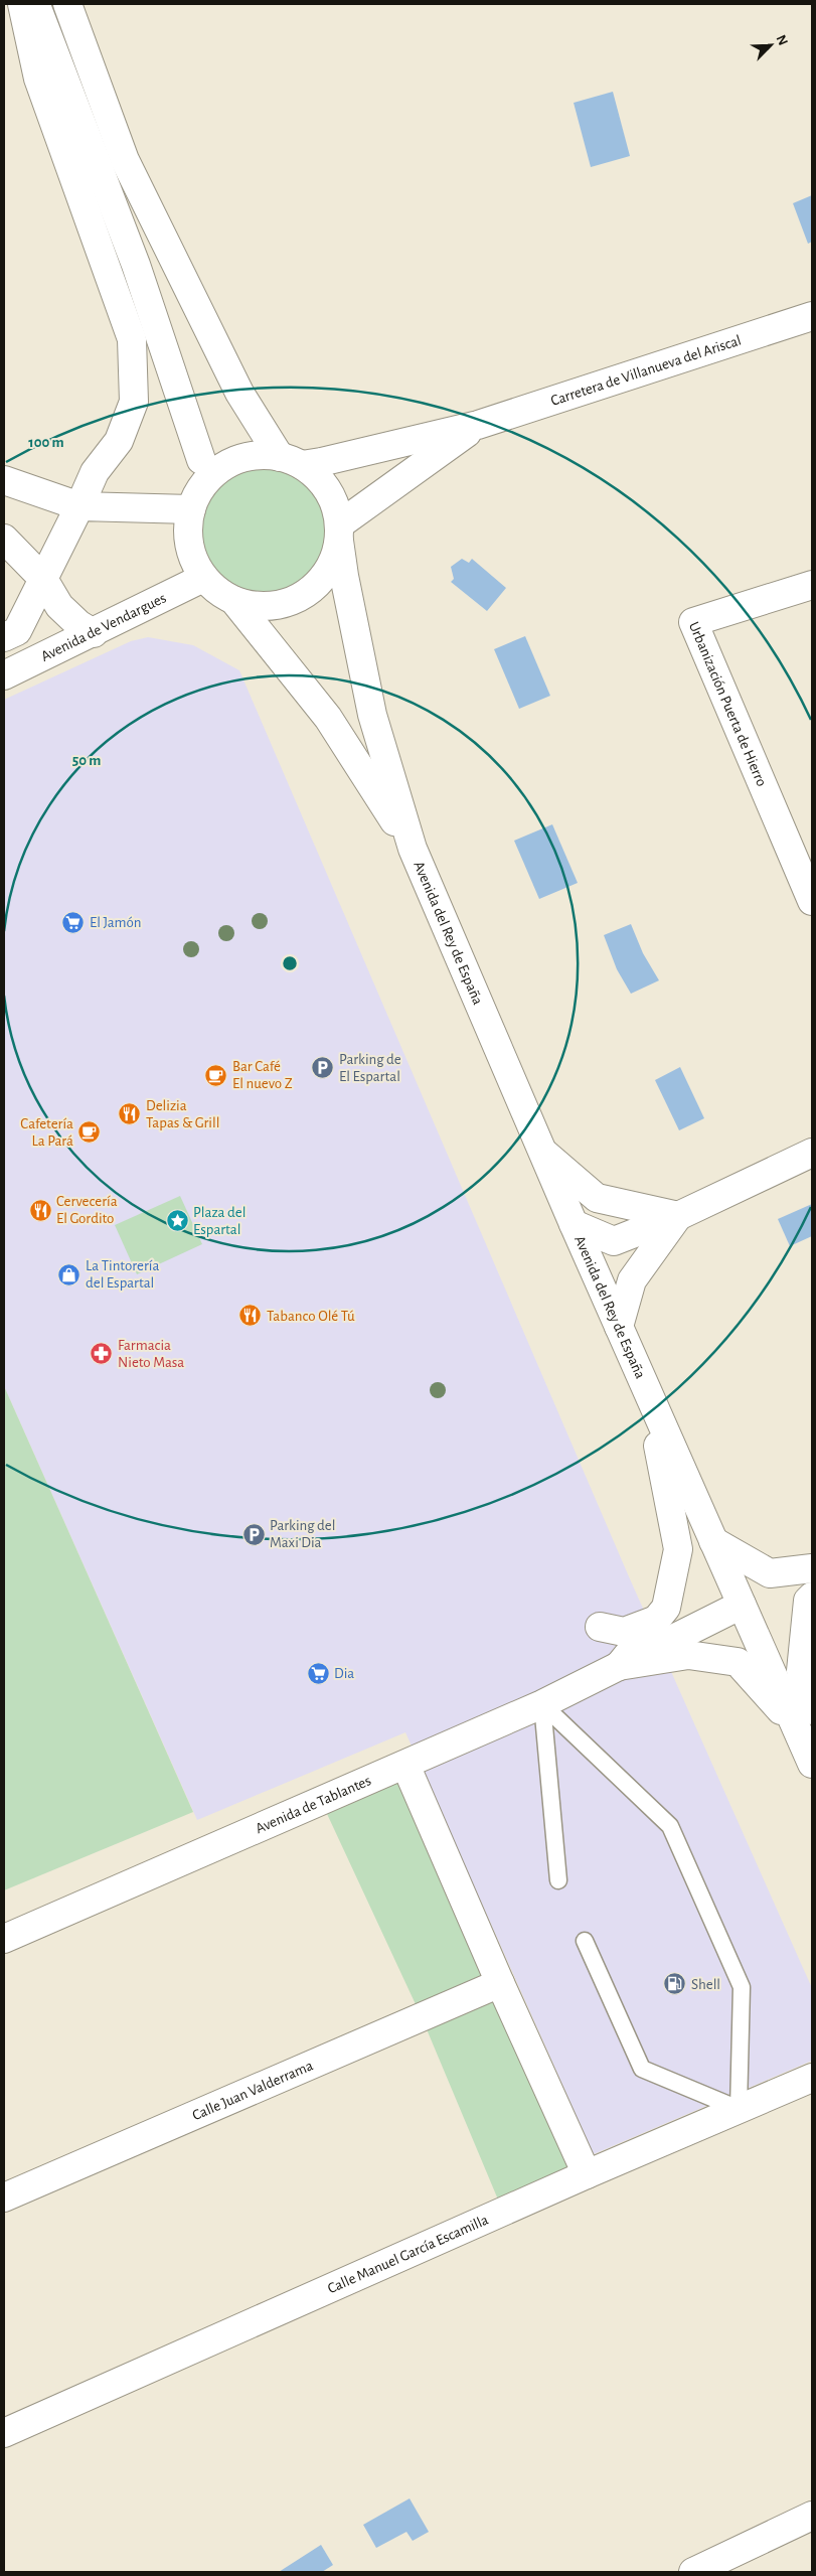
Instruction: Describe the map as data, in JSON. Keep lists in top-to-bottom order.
{
  "streets": {
    "main road": [
      "Carretera de Villanueva del Ariscal",
      "Avenida de Vendargues",
      "Urbanización Puerta de Hierro",
      "Avenida del Rey de España",
      "Avenida de Tablantes",
      "Calle Juan Valderrama",
      "Calle Manuel García Escamilla"
    ]
  },
  "crossings": [
    ["Avenida de Vendargues", "Avenida del Rey de España"],
    ["Avenida del Rey de España", "Avenida de Tablantes"]
  ],
  "places": {
    "supermarket": ["El Jamón", "Dia"],
    "parking": ["Parking de El Espartal", "Parking del Maxi Dia"],
    "cafe": ["Bar Café El nuevo Z", "Cafetería La Pará"],
    "restaurant": ["Delizia Tapas & Grill", "Cervecería El Gordito", "Tabanco Olé Tú"],
    "place": ["Plaza del Espartal"],
    "shop": ["La Tintorería del Espartal"],
    "pharmacy": ["Farmacia Nieto Masa"],
    "fuel station": ["Shell"]
  },
  "north": "top right",
  "rings": ["100 m", "50 m"]
}
